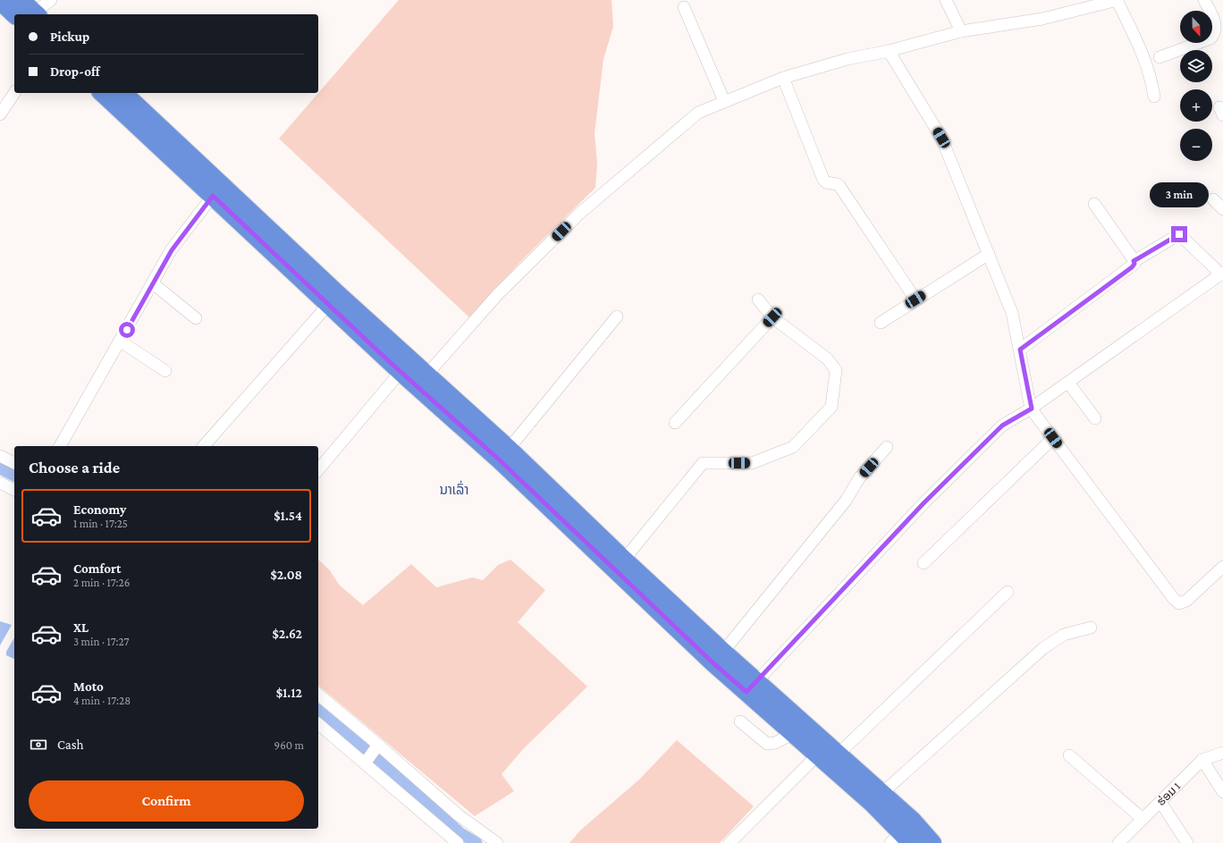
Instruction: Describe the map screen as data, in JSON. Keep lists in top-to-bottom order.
{
  "streets": {
    "street": ["ຮ່ອມ 1"]
  },
  "districts": ["ນາເລົ່າ"],
  "north": "bottom",
  "page": {
    "map_buttons": ["+", "−"],
    "banner": ["Pickup", "Drop-off"],
    "bubble": "3 min",
    "heading": "Choose a ride",
    "list": [
      {
        "name": "Economy",
        "note": "1 min · 17:25",
        "value": "$1.54"
      },
      {
        "name": "Comfort",
        "note": "2 min · 17:26",
        "value": "$2.08"
      },
      {
        "name": "XL",
        "note": "3 min · 17:27",
        "value": "$2.62"
      },
      {
        "name": "Moto",
        "note": "4 min · 17:28",
        "value": "$1.12"
      }
    ],
    "pay": ["Cash", "960 m"],
    "buttons": "Confirm"
  }
}
